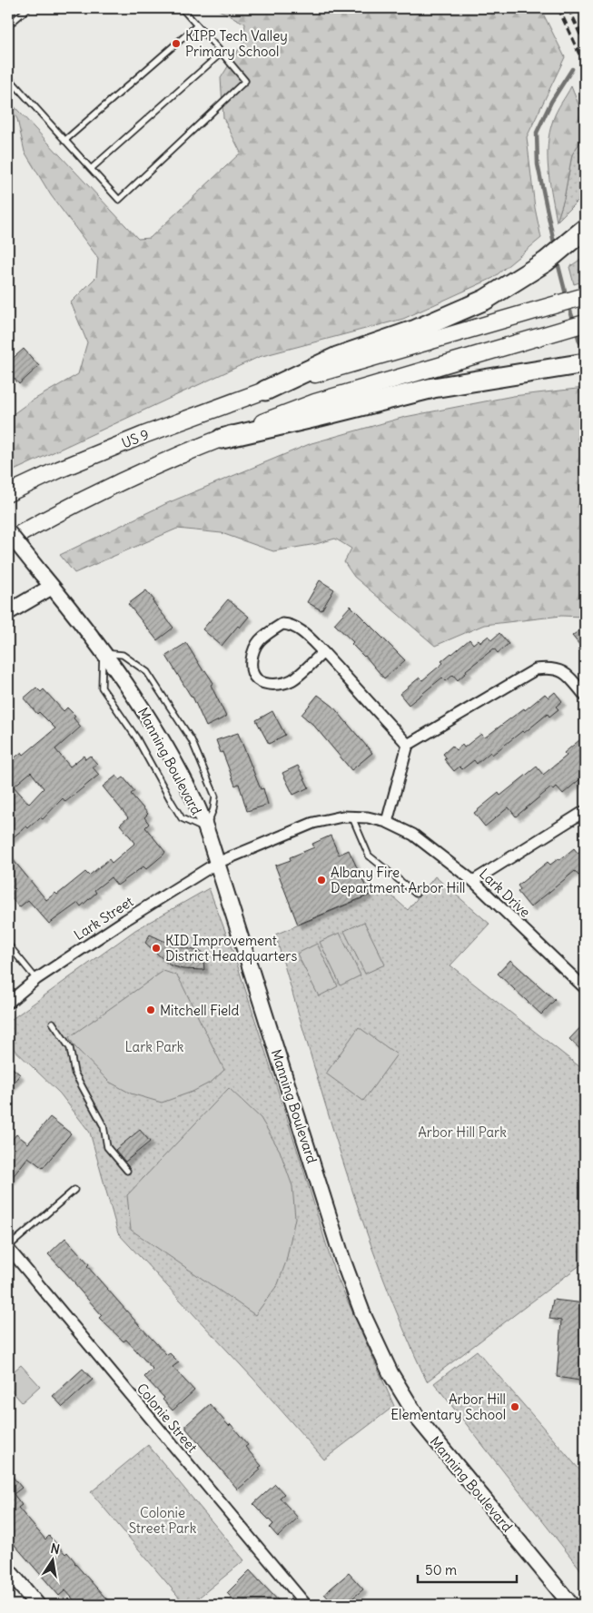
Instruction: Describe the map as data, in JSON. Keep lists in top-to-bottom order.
{
  "streets": {
    "main road": ["US 9"],
    "street": [
      "Manning Boulevard",
      "Lark Drive",
      "Lark Street",
      "Colonie Street"
    ]
  },
  "crossings": [
    ["Manning Boulevard", "Lark Drive"],
    ["Manning Boulevard", "Lark Street"],
    ["Lark Drive", "Lark Street"]
  ],
  "parks": ["Lark Park", "Arbor Hill Park", "Colonie Street Park"],
  "places": [
    "KIPP Tech Valley Primary School",
    "Albany Fire Department Arbor Hill",
    "KID Improvement District Headquarters",
    "Mitchell Field",
    "Arbor Hill Elementary School"
  ],
  "scale_bar": "50 m",
  "north": "top"
}
